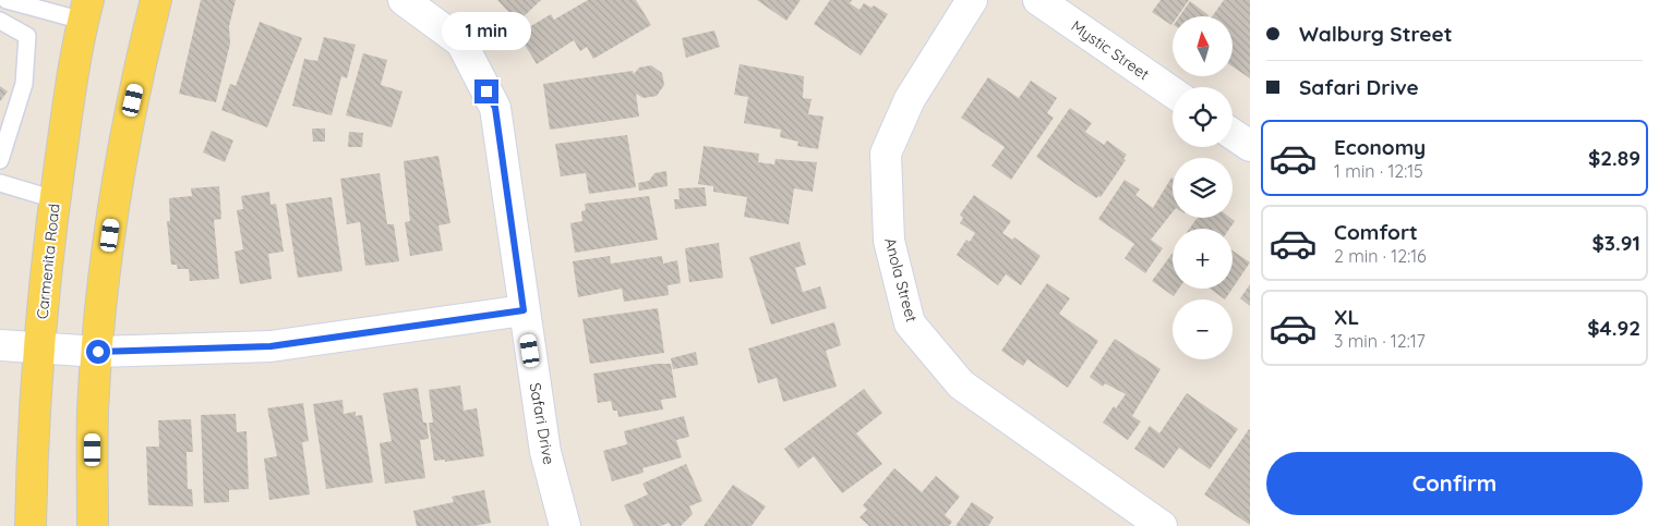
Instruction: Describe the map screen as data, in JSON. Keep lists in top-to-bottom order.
{
  "streets": {
    "main road": ["Carmenita Road"],
    "street": ["Mystic Street", "Anola Street", "Safari Drive"]
  },
  "north": "top",
  "page": {
    "banner": ["Walburg Street", "Safari Drive"],
    "bubble": "1 min",
    "map_buttons": ["+", "−"],
    "list": [
      {
        "name": "Economy",
        "note": "1 min · 12:15",
        "value": "$2.89"
      },
      {
        "name": "Comfort",
        "note": "2 min · 12:16",
        "value": "$3.91"
      },
      {
        "name": "XL",
        "note": "3 min · 12:17",
        "value": "$4.92"
      }
    ],
    "buttons": "Confirm"
  }
}
